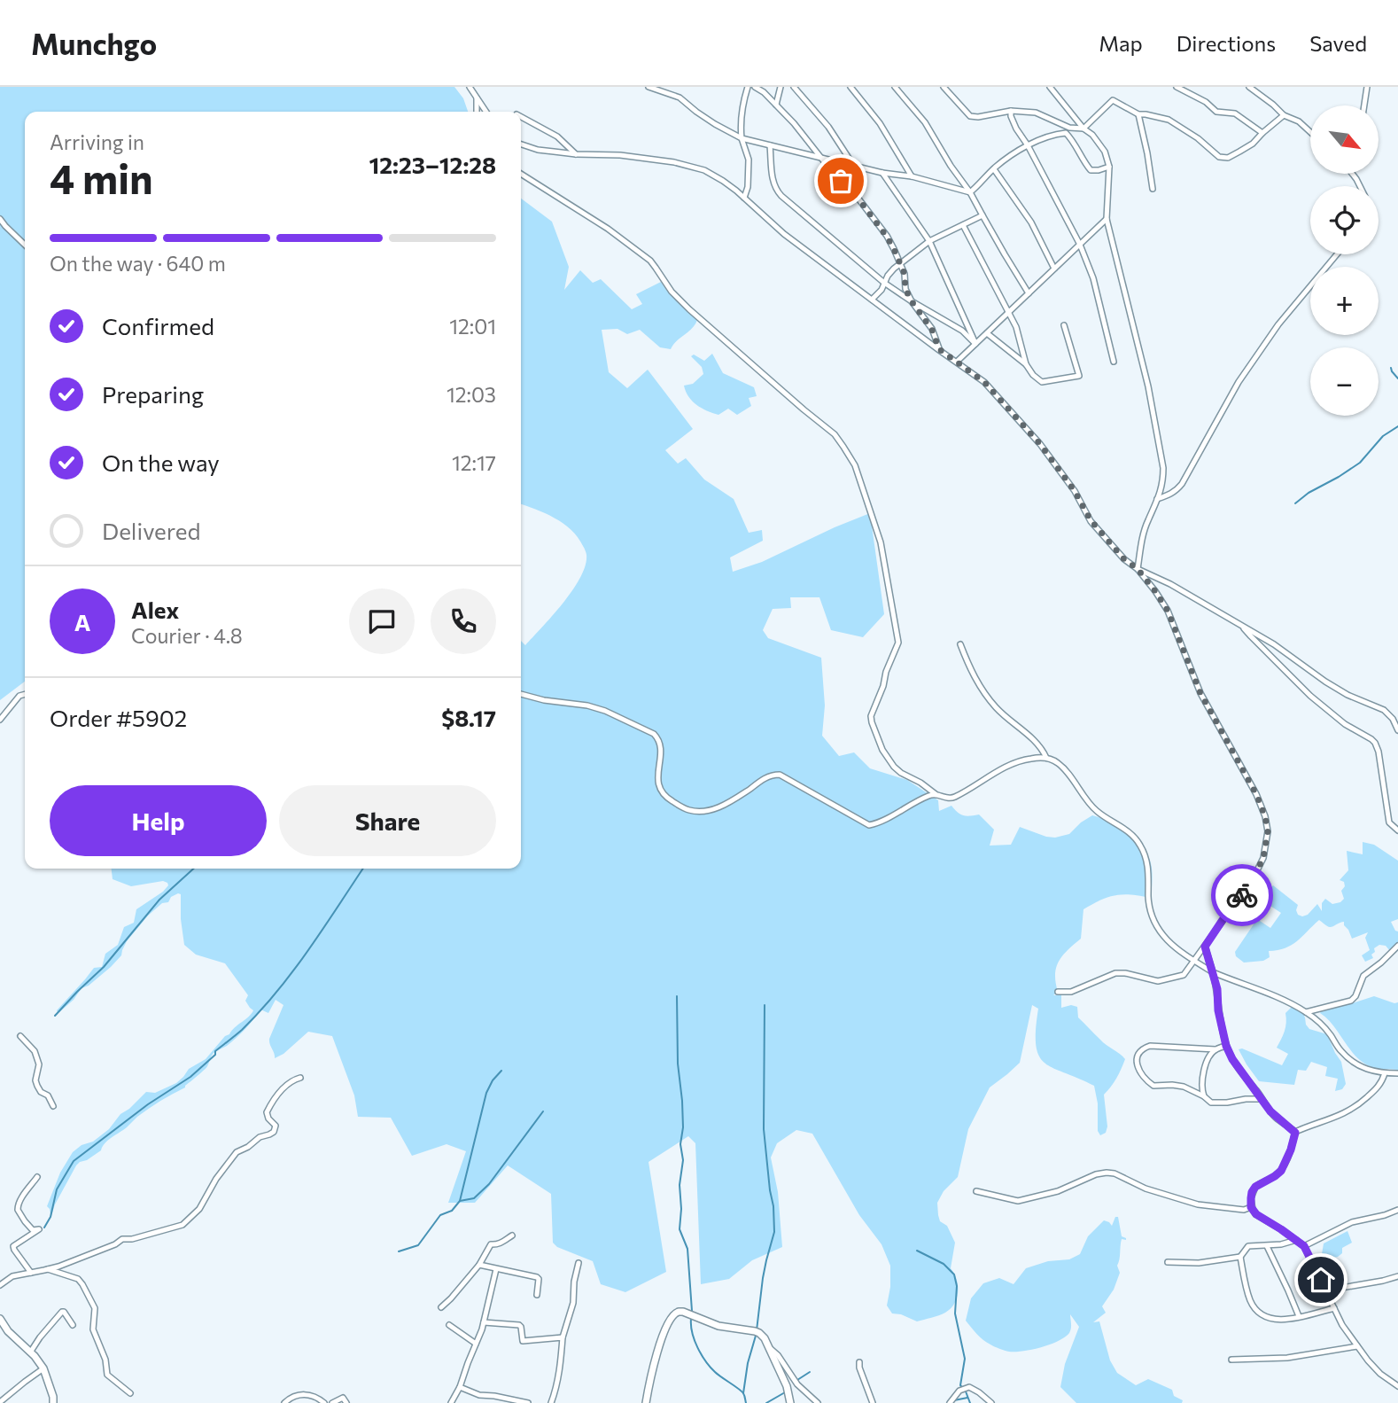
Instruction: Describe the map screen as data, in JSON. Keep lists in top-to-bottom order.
{
  "north": "bottom right",
  "page": {
    "header": "Munchgo",
    "nav": ["Map", "Directions", "Saved"],
    "map_buttons": ["+", "−"],
    "heading": ["4 min", "Arriving in", "12:23–12:28"],
    "panel": [
      "Alex",
      "Courier · 4.8",
      "Order #5902",
      "$8.17"
    ],
    "bar": "On the way · 640 m",
    "list": [
      ["Confirmed", "12:01"],
      ["Preparing", "12:03"],
      ["On the way", "12:17"],
      "Delivered"
    ],
    "round": "A",
    "buttons": ["Help", "Share"]
  }
}
